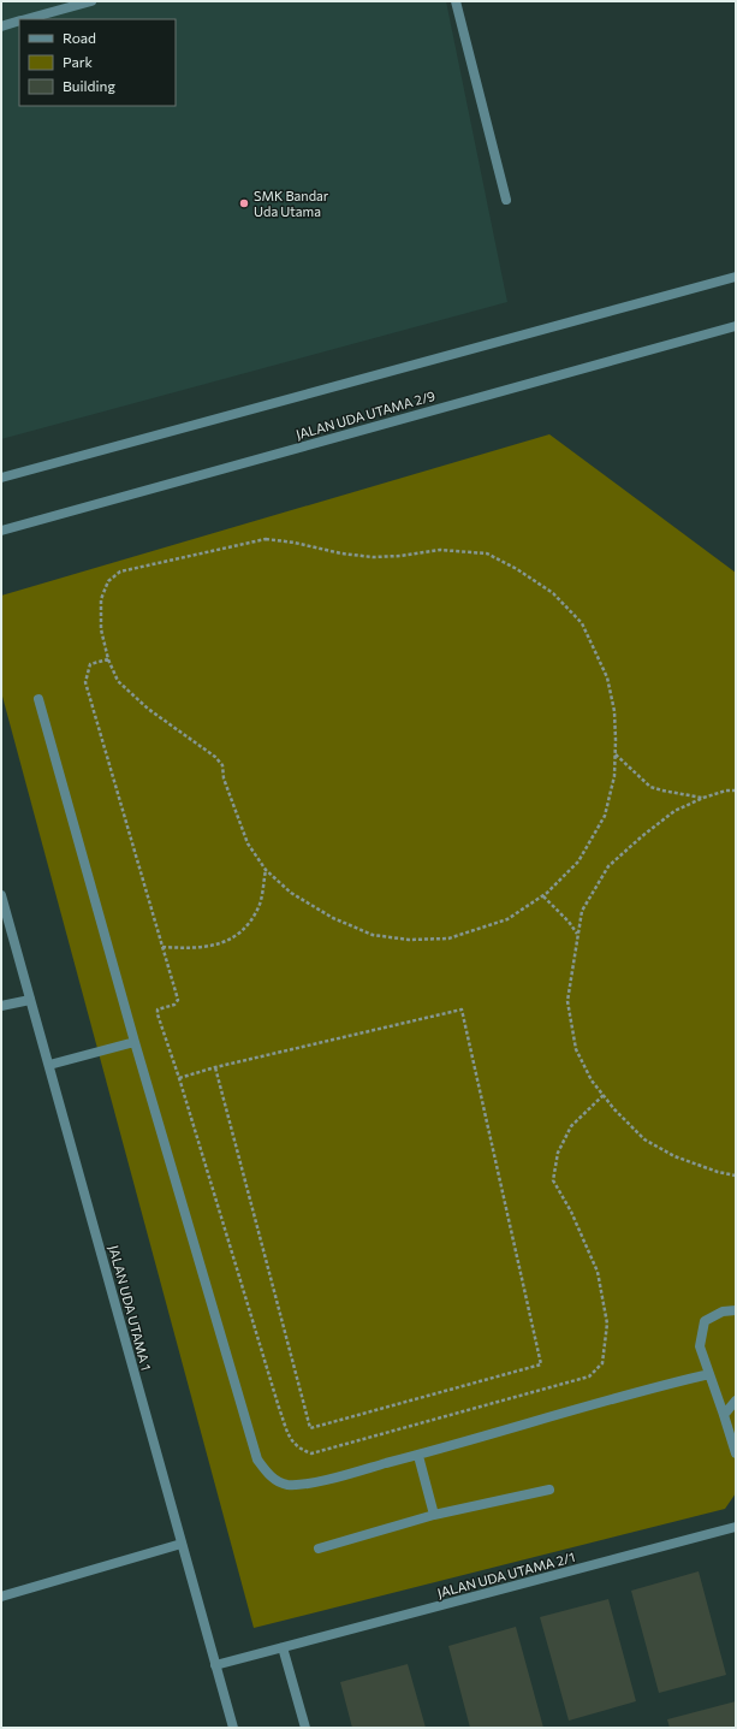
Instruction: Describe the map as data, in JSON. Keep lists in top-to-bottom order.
{
  "streets": {
    "street": ["JALAN UDA UTAMA 2/9", "JALAN UDA UTAMA 1", "JALAN UDA UTAMA 2/1"]
  },
  "crossings": [
    ["JALAN UDA UTAMA 1", "JALAN UDA UTAMA 2/1"]
  ],
  "places": ["SMK Bandar Uda Utama"],
  "legend": ["Road", "Park", "Building"]
}
